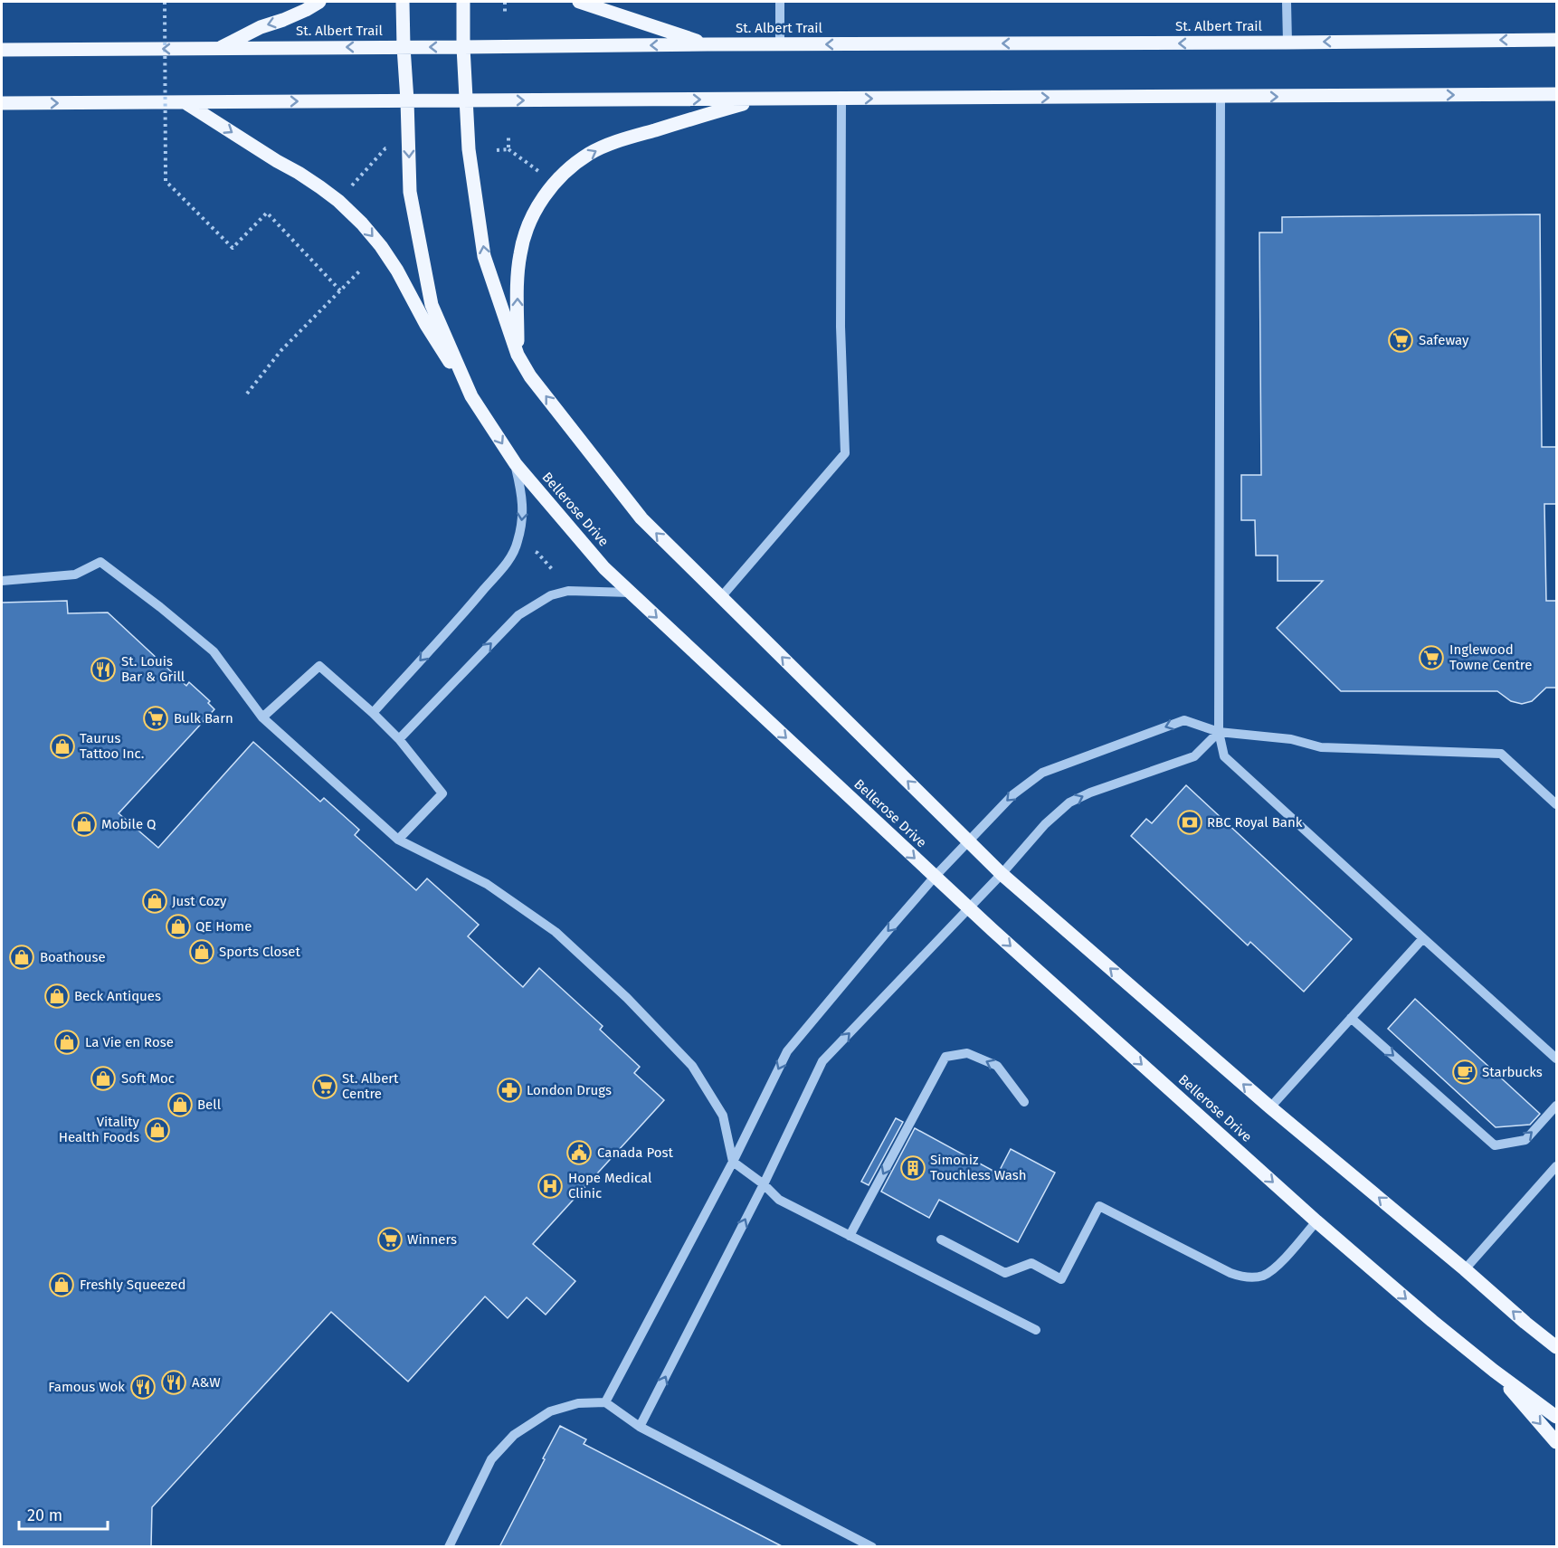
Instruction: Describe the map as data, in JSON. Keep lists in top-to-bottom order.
{
  "streets": {
    "main road": ["St. Albert Trail", "Bellerose Drive"]
  },
  "crossings": [
    ["St. Albert Trail", "Bellerose Drive"]
  ],
  "places": {
    "supermarket": [
      "Safeway",
      "Inglewood Towne Centre",
      "Bulk Barn",
      "St. Albert Centre",
      "Winners"
    ],
    "restaurant": ["St. Louis Bar & Grill", "A&W", "Famous Wok"],
    "shop": [
      "Taurus Tattoo Inc.",
      "Mobile Q",
      "Just Cozy",
      "QE Home",
      "Sports Closet",
      "Boathouse",
      "Beck Antiques",
      "La Vie en Rose",
      "Soft Moc",
      "Bell",
      "Vitality Health Foods",
      "Freshly Squeezed"
    ],
    "bank": ["RBC Royal Bank"],
    "cafe": ["Starbucks"],
    "pharmacy": ["London Drugs"],
    "public building": ["Canada Post"],
    "building": ["Simoniz Touchless Wash"],
    "hospital": ["Hope Medical Clinic"]
  },
  "scale_bar": "20 m"
}
